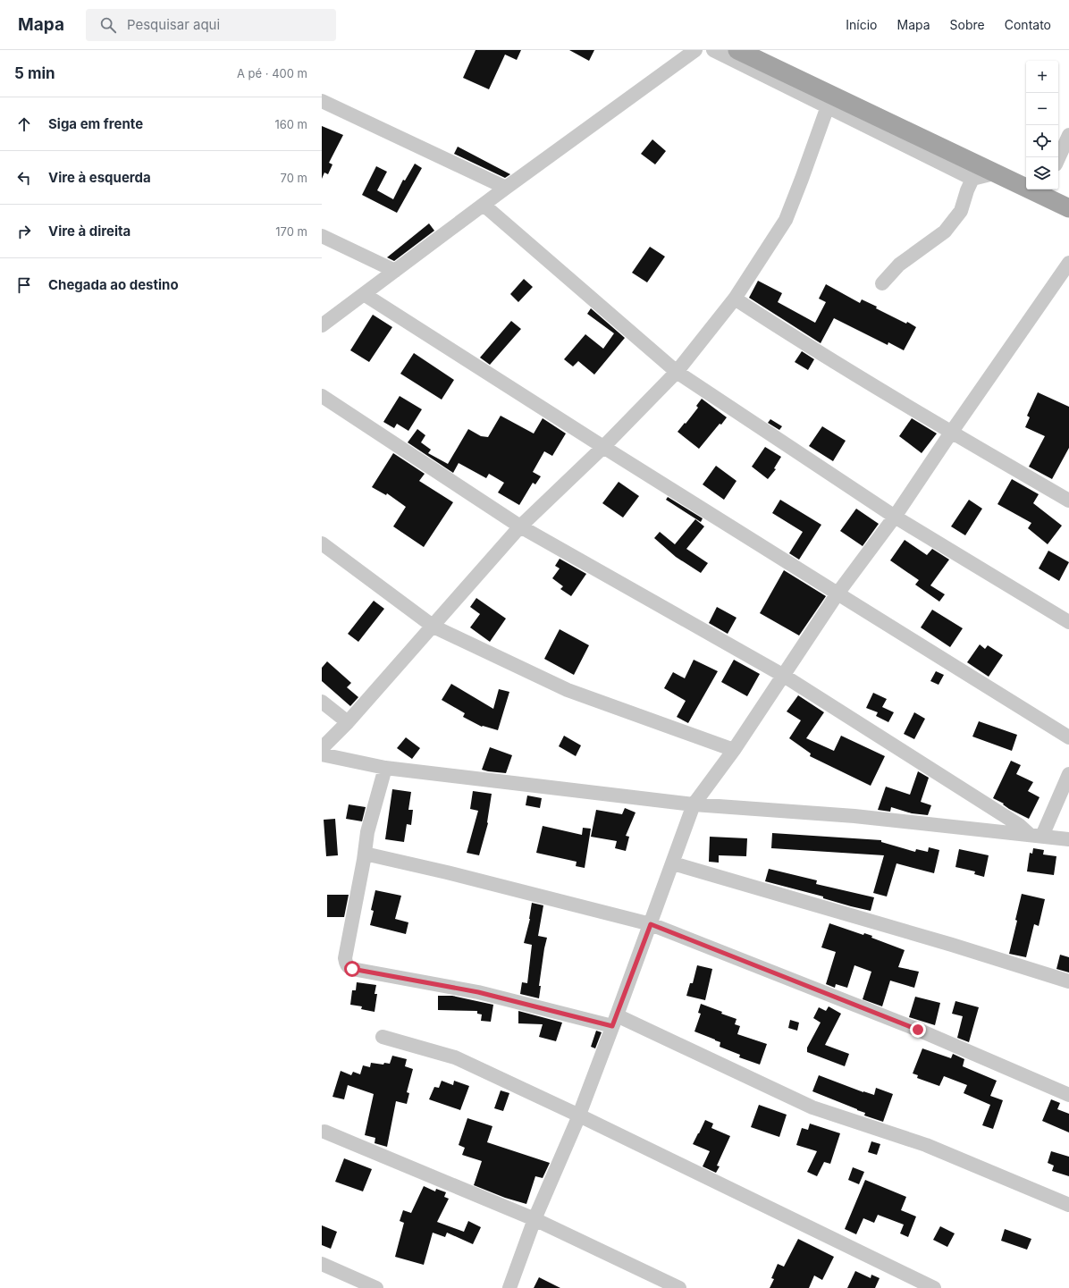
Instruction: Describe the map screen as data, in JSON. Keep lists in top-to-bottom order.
{
  "page": {
    "header": "Mapa",
    "search": "Pesquisar aqui",
    "nav": [
      "Início",
      "Mapa",
      "Sobre",
      "Contato"
    ],
    "heading": ["5 min", "A pé · 400 m"],
    "map_buttons": ["+", "−"],
    "list": [
      ["Siga em frente", "160 m"],
      ["Vire à esquerda", "70 m"],
      ["Vire à direita", "170 m"],
      "Chegada ao destino"
    ]
  }
}
